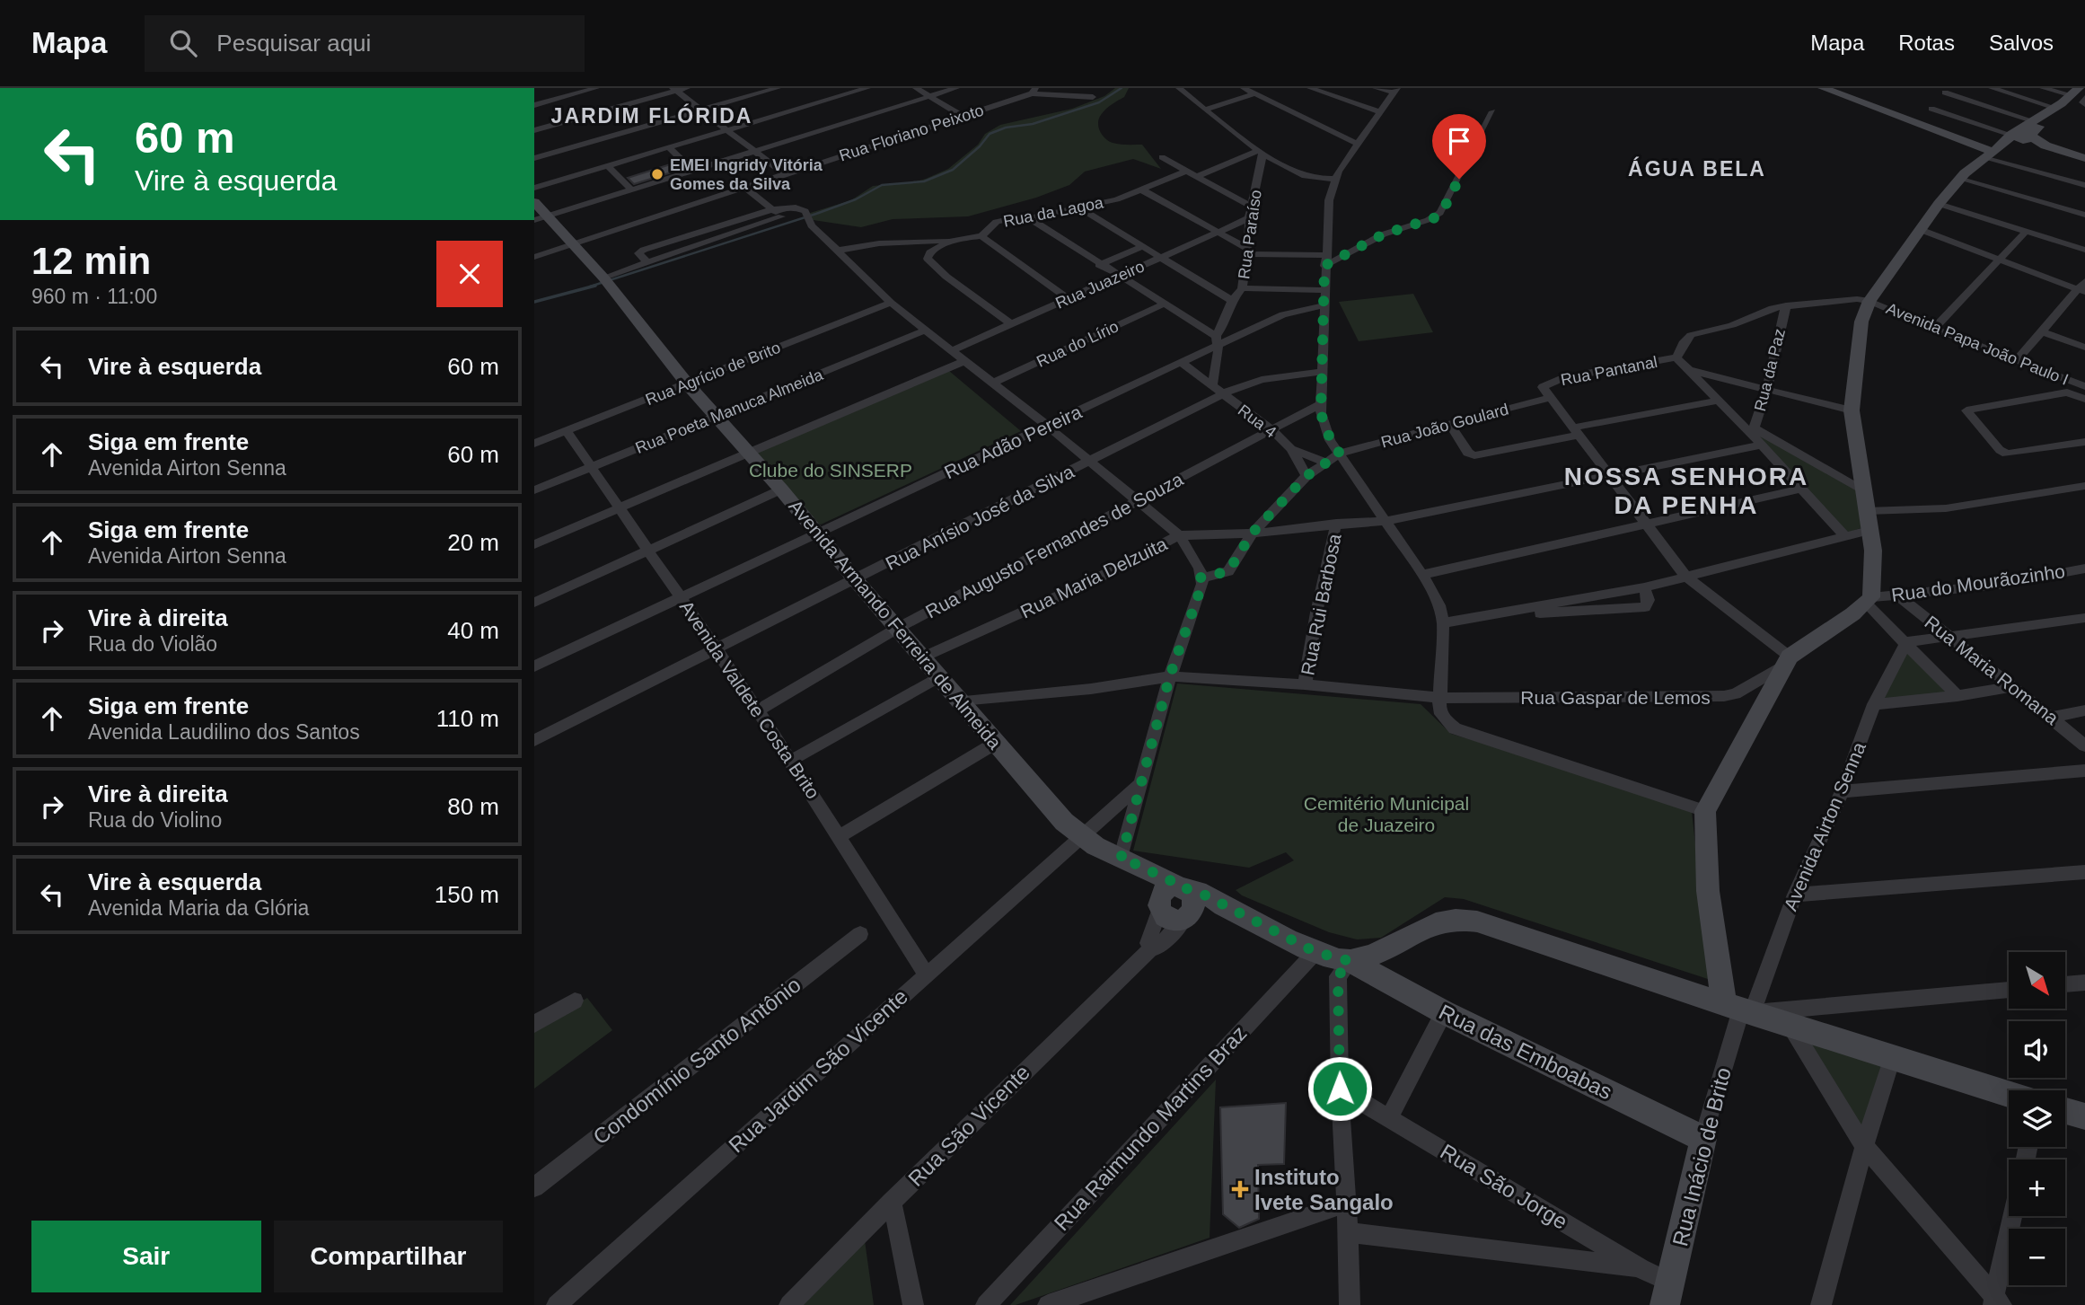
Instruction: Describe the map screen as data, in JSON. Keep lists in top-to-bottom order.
{
  "streets": {
    "street": [
      "Rua Floriano Peixoto",
      "Rua da Lagoa",
      "Rua Paraíso",
      "Rua Juazeiro",
      "Rua do Lírio",
      "Avenida Papa João Paulo I",
      "Rua da Paz",
      "Rua Pantanal",
      "Rua Agrício de Brito",
      "Rua Poeta Manuca Almeida",
      "Rua 4",
      "Rua João Goulard",
      "Rua Adão Pereira",
      "Rua Anísio José da Silva",
      "Rua Augusto Fernandes de Souza",
      "Rua Maria Delzuita",
      "Rua do Mourãozinho",
      "Rua Rui Barbosa",
      "Avenida Armando Ferreira de Almeida",
      "Rua Maria Romana",
      "Rua Gaspar de Lemos",
      "Avenida Valdete Costa Brito",
      "Avenida Airton Senna",
      "Rua das Emboabas",
      "Condomínio Santo Antônio",
      "Rua Jardim São Vicente",
      "Rua São Vicente",
      "Rua Raimundo Martins Braz",
      "Rua Inácio de Brito",
      "Rua São Jorge"
    ]
  },
  "crossings": [
    ["Rua da Lagoa", "Rua Juazeiro"],
    ["Rua Paraíso", "Rua Juazeiro"],
    ["Rua Paraíso", "Rua Adão Pereira"],
    ["Rua Pantanal", "Rua João Goulard"],
    ["Rua Agrício de Brito", "Avenida Armando Ferreira de Almeida"],
    ["Rua Agrício de Brito", "Avenida Valdete Costa Brito"],
    ["Rua Poeta Manuca Almeida", "Avenida Armando Ferreira de Almeida"],
    ["Rua Poeta Manuca Almeida", "Avenida Valdete Costa Brito"],
    ["Rua 4", "Rua João Goulard"],
    ["Rua 4", "Rua Anísio José da Silva"],
    ["Rua 4", "Rua Augusto Fernandes de Souza"],
    ["Rua João Goulard", "Rua Maria Delzuita"],
    ["Rua Adão Pereira", "Avenida Armando Ferreira de Almeida"],
    ["Rua Adão Pereira", "Avenida Valdete Costa Brito"],
    ["Rua Anísio José da Silva", "Avenida Armando Ferreira de Almeida"],
    ["Rua Anísio José da Silva", "Avenida Valdete Costa Brito"],
    ["Rua Augusto Fernandes de Souza", "Avenida Armando Ferreira de Almeida"],
    ["Rua Augusto Fernandes de Souza", "Avenida Valdete Costa Brito"],
    ["Rua Maria Delzuita", "Rua Rui Barbosa"],
    ["Rua Maria Delzuita", "Avenida Armando Ferreira de Almeida"],
    ["Rua do Mourãozinho", "Rua Maria Romana"],
    ["Rua Rui Barbosa", "Rua Gaspar de Lemos"],
    ["Avenida Armando Ferreira de Almeida", "Rua Gaspar de Lemos"],
    ["Avenida Armando Ferreira de Almeida", "Rua Jardim São Vicente"],
    ["Avenida Valdete Costa Brito", "Rua Jardim São Vicente"],
    ["Avenida Airton Senna", "Rua Inácio de Brito"],
    ["Rua das Emboabas", "Rua São Vicente"],
    ["Rua das Emboabas", "Rua Raimundo Martins Braz"],
    ["Rua das Emboabas", "Rua Inácio de Brito"],
    ["Rua Inácio de Brito", "Rua São Jorge"]
  ],
  "districts": ["JARDIM FLÓRIDA", "ÁGUA BELA", "NOSSA SENHORA DA PENHA"],
  "parks": ["Clube do SINSERP", "Cemitério Municipal de Juazeiro"],
  "places": {
    "other": ["EMEI lngridy Vitória Gomes da Silva"],
    "health": ["Instituto Ivete Sangalo"]
  },
  "north": "bottom right",
  "page": {
    "header": "Mapa",
    "search": "Pesquisar aqui",
    "nav": ["Mapa", "Rotas", "Salvos"],
    "turn": ["60 m", "Vire à esquerda"],
    "heading": ["12 min", "960 m · 11:00"],
    "list": [
      {
        "name": "Vire à esquerda",
        "value": "60 m"
      },
      {
        "name": "Siga em frente",
        "note": "Avenida Airton Senna",
        "value": "60 m"
      },
      {
        "name": "Siga em frente",
        "note": "Avenida Airton Senna",
        "value": "20 m"
      },
      {
        "name": "Vire à direita",
        "note": "Rua do Violão",
        "value": "40 m"
      },
      {
        "name": "Siga em frente",
        "note": "Avenida Laudilino dos Santos",
        "value": "110 m"
      },
      {
        "name": "Vire à direita",
        "note": "Rua do Violino",
        "value": "80 m"
      },
      {
        "name": "Vire à esquerda",
        "note": "Avenida Maria da Glória",
        "value": "150 m"
      }
    ],
    "map_buttons": ["+", "−"],
    "buttons": ["Sair", "Compartilhar"]
  }
}
